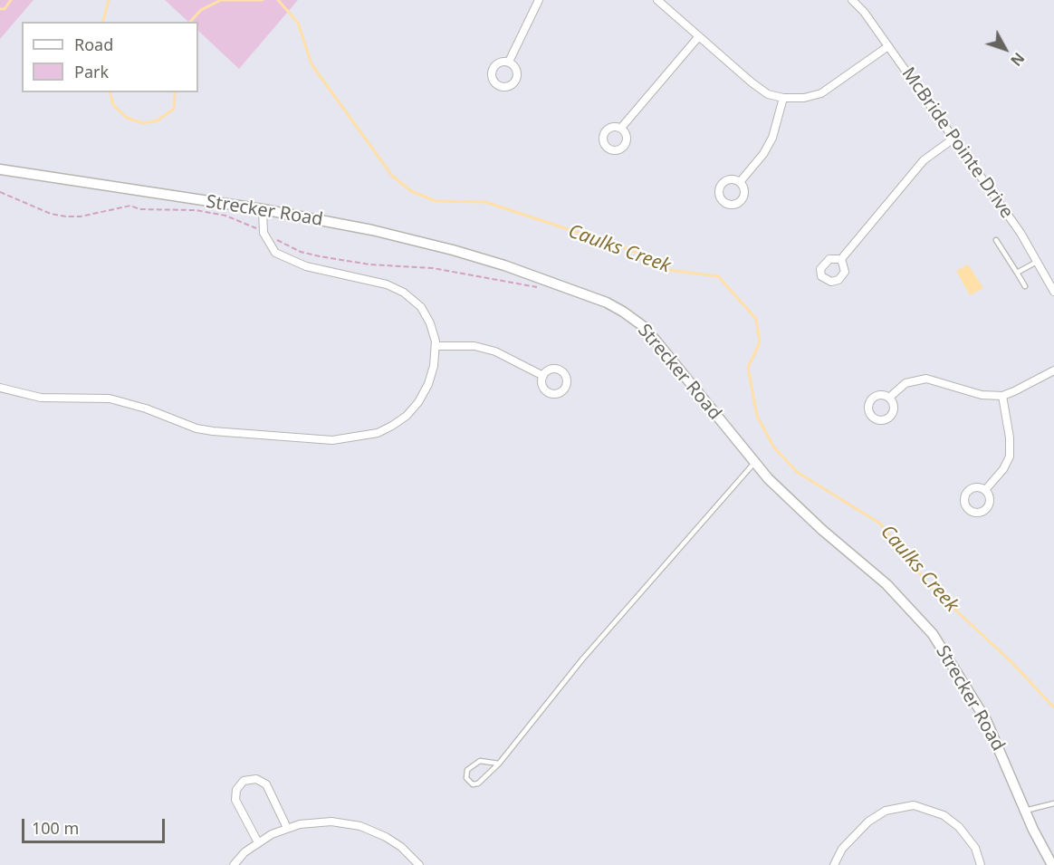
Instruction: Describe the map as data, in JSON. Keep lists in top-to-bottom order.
{
  "streets": {
    "street": ["McBride Pointe Drive", "Strecker Road"]
  },
  "water": ["Caulks Creek"],
  "legend": ["Road", "Park"],
  "scale_bar": "100 m",
  "north": "bottom right"
}
